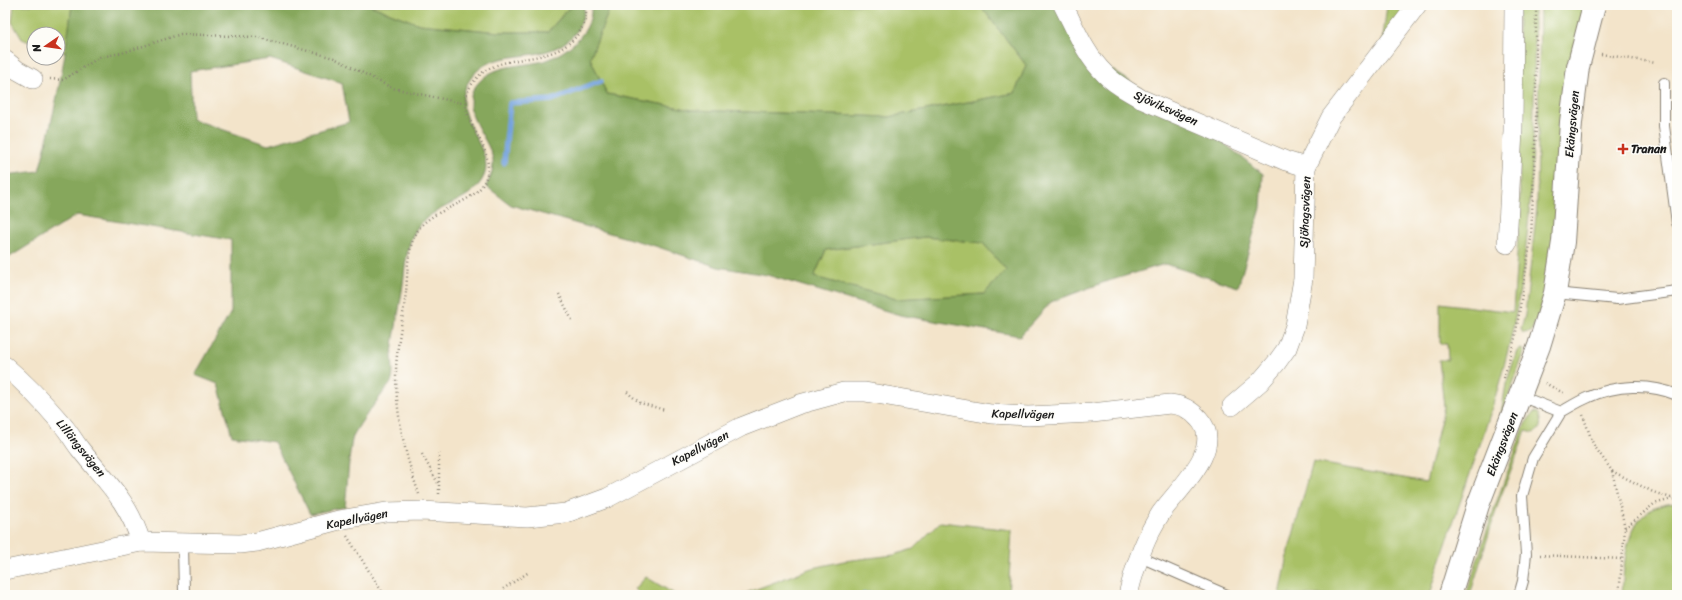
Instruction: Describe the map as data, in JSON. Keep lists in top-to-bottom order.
{
  "streets": {
    "street": [
      "Sjöviksvägen",
      "Ekängsvägen",
      "Sjöhagsvägen",
      "Kapellvägen",
      "Lillängsvägen"
    ]
  },
  "crossings": [
    ["Sjöviksvägen", "Sjöhagsvägen"],
    ["Kapellvägen", "Lillängsvägen"]
  ],
  "places": {
    "health": ["Tranan"]
  },
  "north": "left"
}
